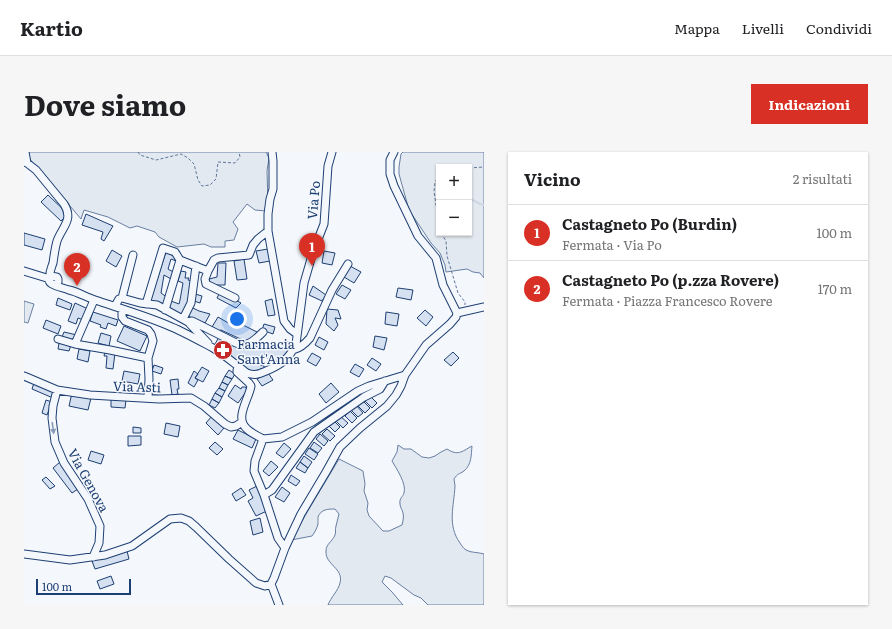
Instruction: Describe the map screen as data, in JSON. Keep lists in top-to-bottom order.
{
  "streets": {
    "street": ["Via Po", "Via Asti", "Via Genova"]
  },
  "crossings": [
    ["Via Asti", "Via Genova"]
  ],
  "one_way": ["Via Genova"],
  "places": {
    "pharmacy": ["Farmacia Sant'Anna"]
  },
  "scale_bar": "100 m",
  "page": {
    "header": "Kartio",
    "nav": ["Mappa", "Livelli", "Condividi"],
    "title": "Dove siamo",
    "buttons": "Indicazioni",
    "heading": ["Vicino", "2 risultati"],
    "map_buttons": ["+", "−"],
    "list": [
      {
        "mark": "1",
        "name": "Castagneto Po (Burdin)",
        "note": "Fermata · Via Po",
        "value": "100 m"
      },
      {
        "mark": "2",
        "name": "Castagneto Po (p.zza Rovere)",
        "note": "Fermata · Piazza Francesco Rovere",
        "value": "170 m"
      }
    ],
    "pins": ["1", "2"],
    "scale": "100 m"
  }
}
